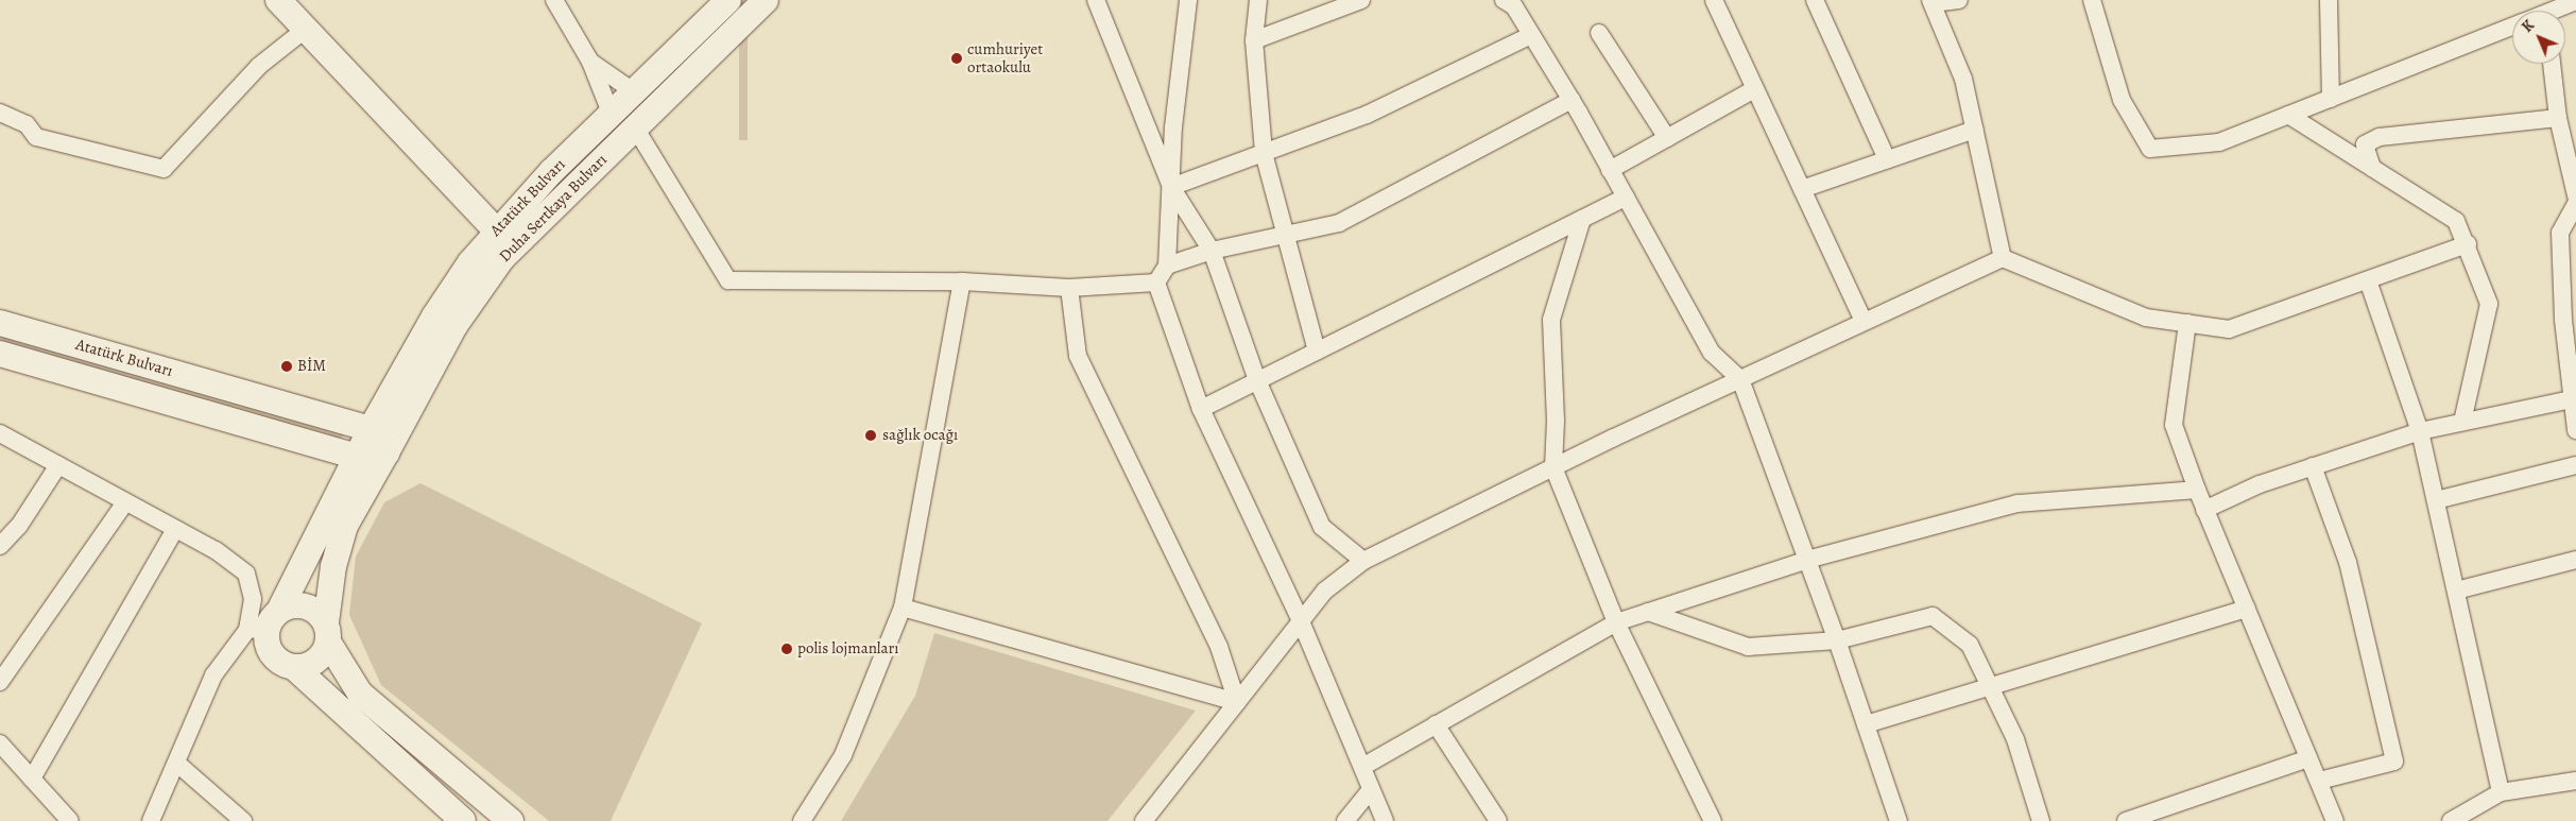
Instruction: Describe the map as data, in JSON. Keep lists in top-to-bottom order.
{
  "streets": {
    "main road": ["Atatürk Bulvarı", "Duha Sertkaya Bulvarı"]
  },
  "crossings": [
    ["Atatürk Bulvarı", "Duha Sertkaya Bulvarı"]
  ],
  "places": [
    "cumhuriyet ortaokulu",
    "BİM",
    "sağlık ocağı",
    "polis lojmanları"
  ],
  "north": "top left"
}
